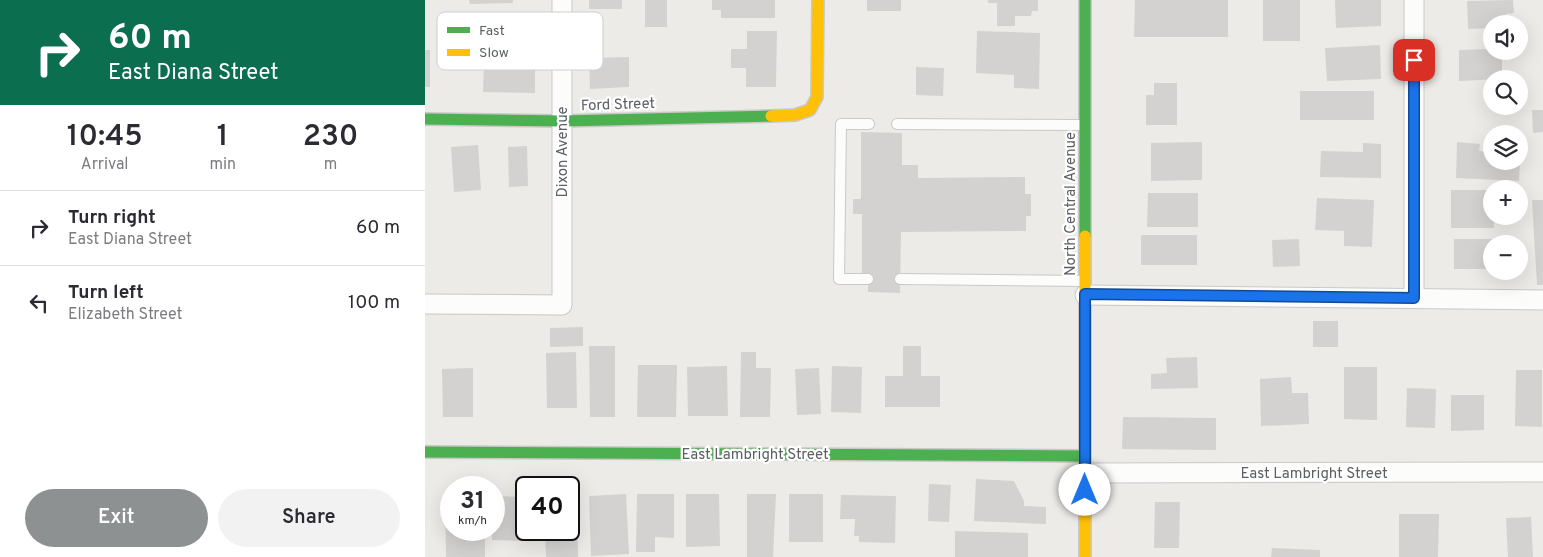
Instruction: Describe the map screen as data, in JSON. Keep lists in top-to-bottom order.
{
  "streets": {
    "street": [
      "Ford Street",
      "Dixon Avenue",
      "North Central Avenue",
      "East Lambright Street"
    ]
  },
  "crossings": [
    ["Ford Street", "Dixon Avenue"],
    ["North Central Avenue", "East Lambright Street"]
  ],
  "legend": ["Fast", "Slow"],
  "page": {
    "turn": ["60 m", "East Diana Street"],
    "map_buttons": ["+", "−"],
    "eta": [
      "10:45",
      "Arrival",
      "1",
      "min",
      "230",
      "m"
    ],
    "list": [
      {
        "name": "Turn right",
        "note": "East Diana Street",
        "value": "60 m"
      },
      {
        "name": "Turn left",
        "note": "Elizabeth Street",
        "value": "100 m"
      }
    ],
    "speed": "31 km/h",
    "limit": "40",
    "buttons": ["Exit", "Share"]
  }
}
